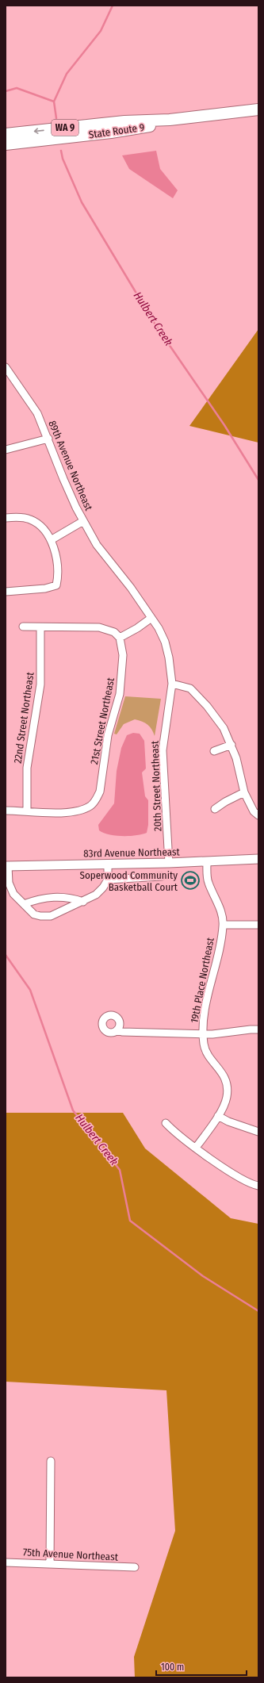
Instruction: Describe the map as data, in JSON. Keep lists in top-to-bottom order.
{
  "streets": {
    "main road": ["WA 9", "State Route 9"],
    "street": [
      "89th Avenue Northeast",
      "22nd Street Northeast",
      "21st Street Northeast",
      "20th Street Northeast",
      "83rd Avenue Northeast",
      "19th Place Northeast",
      "75th Avenue Northeast"
    ]
  },
  "crossings": [
    ["89th Avenue Northeast", "20th Street Northeast"],
    ["22nd Street Northeast", "21st Street Northeast"],
    ["20th Street Northeast", "83rd Avenue Northeast"],
    ["83rd Avenue Northeast", "19th Place Northeast"]
  ],
  "water": ["Hulbert Creek"],
  "places": {
    "sports": ["Soperwood Community Basketball Court"]
  },
  "scale_bar": "100 m"
}
